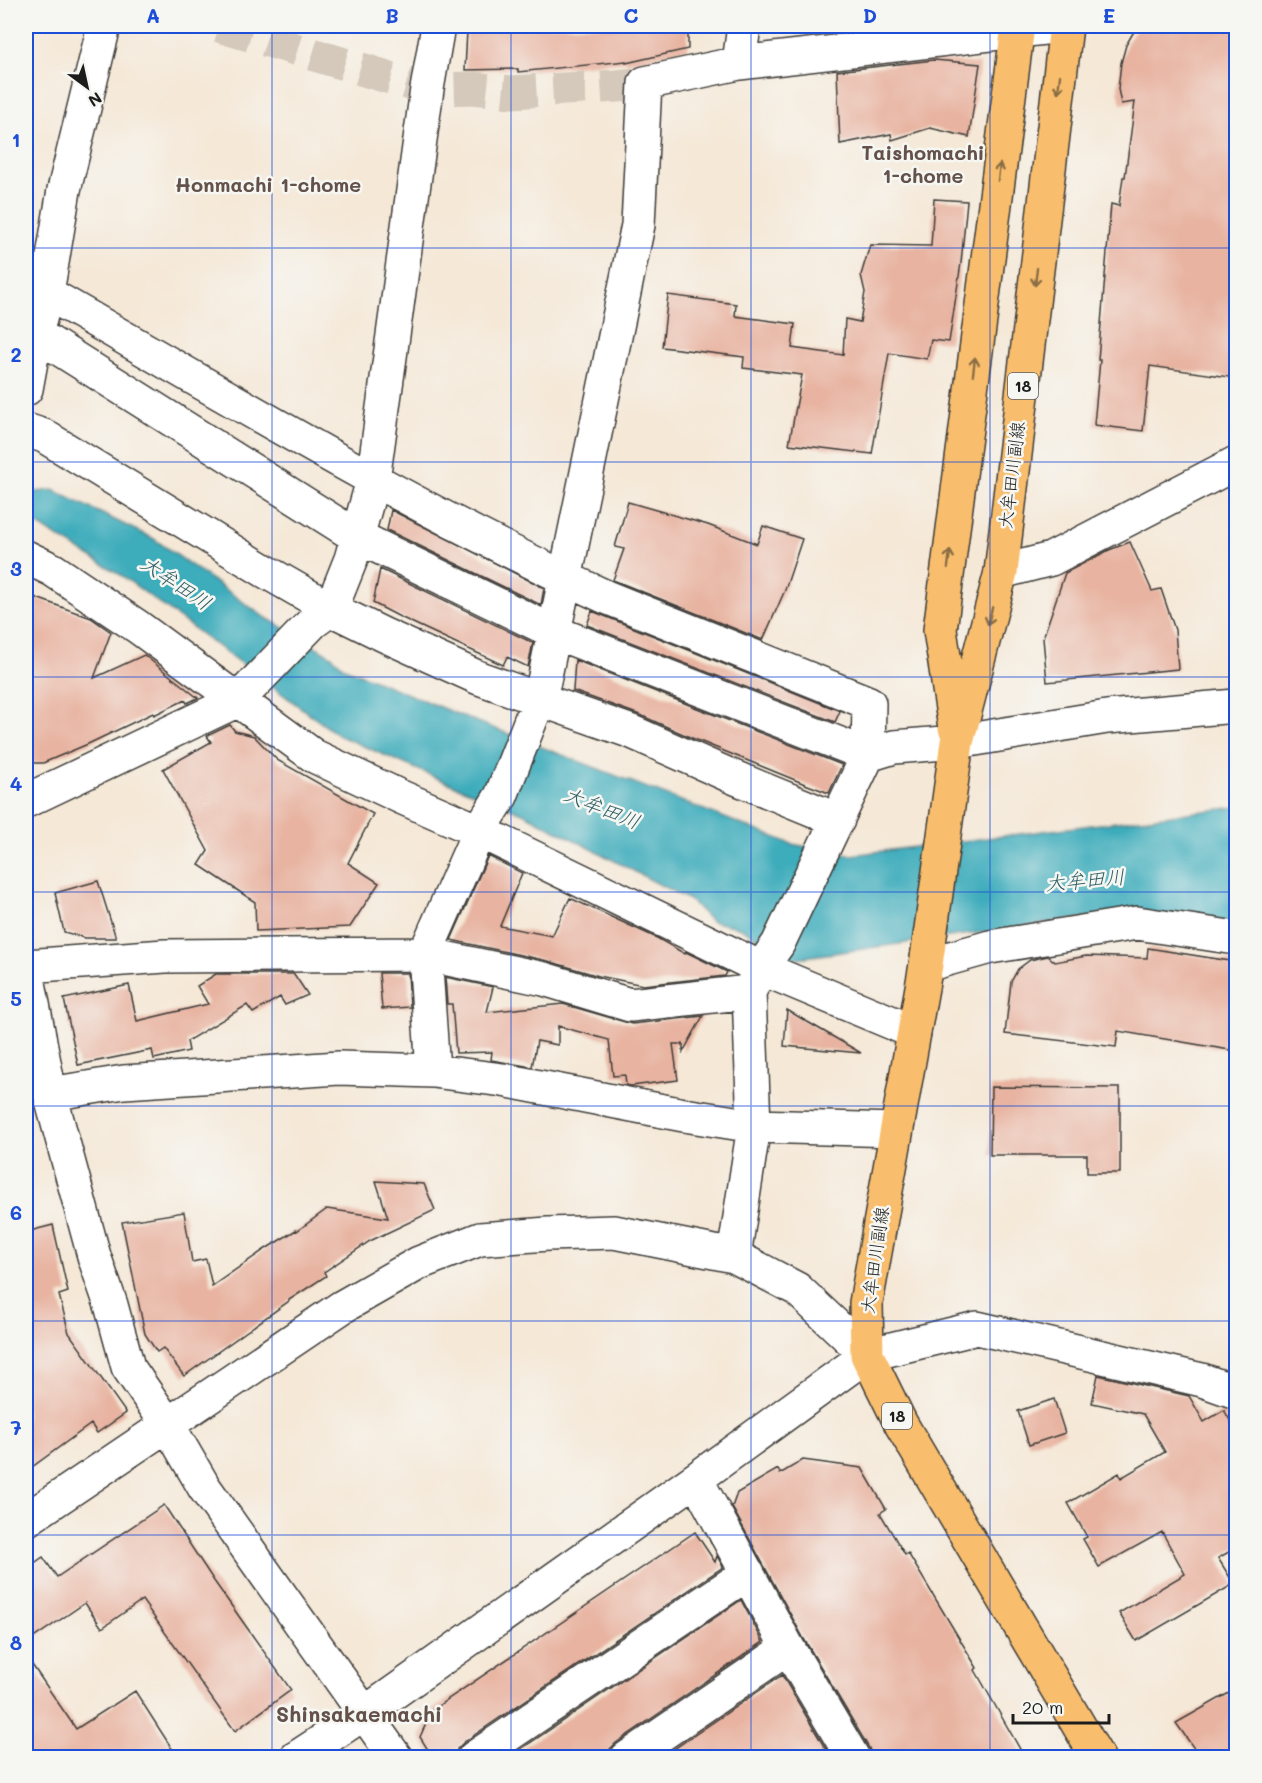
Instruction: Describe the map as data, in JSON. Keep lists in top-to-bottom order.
{
  "streets": {
    "main road": ["18", "大牟田川副線"]
  },
  "districts": ["Taishomachi 1-chome", "Honmachi 1-chome", "Shinsakaemachi"],
  "water": ["大牟田川"],
  "scale_bar": "20 m",
  "north": "bottom right",
  "grid": {
    "columns": [
      "A",
      "B",
      "C",
      "D",
      "E"
    ],
    "rows": [
      "1",
      "2",
      "3",
      "4",
      "5",
      "6",
      "7",
      "8"
    ]
  }
}
